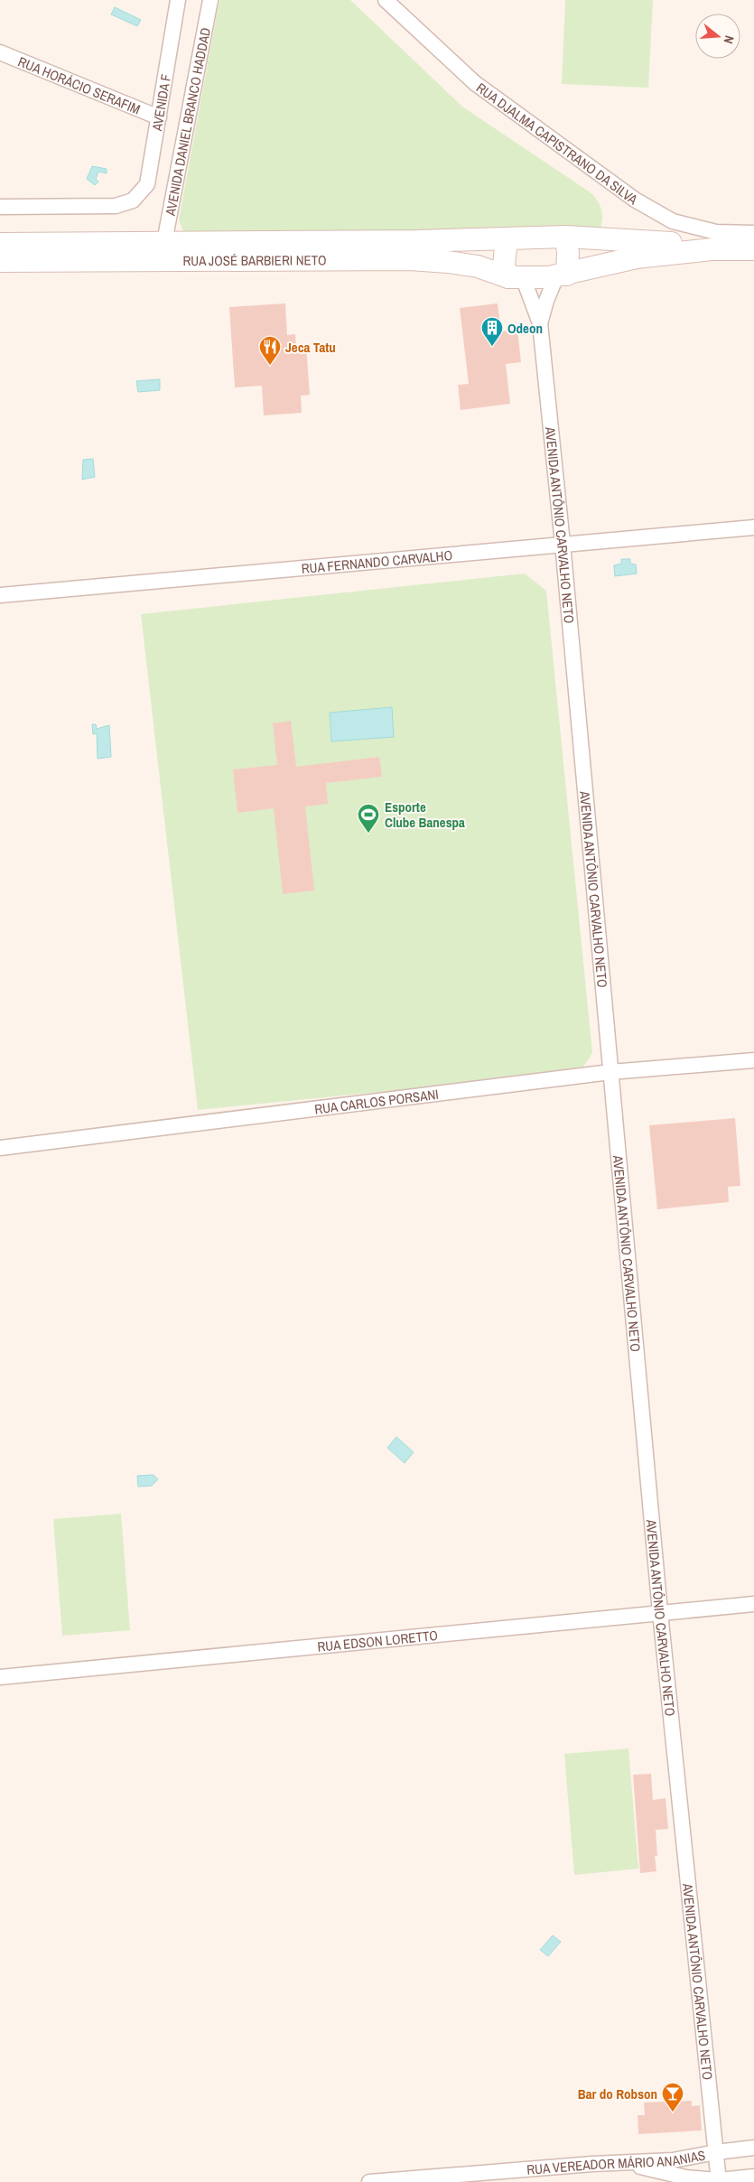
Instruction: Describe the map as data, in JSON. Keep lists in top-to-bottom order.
{
  "streets": {
    "main road": ["RUA JOSÉ BARBIERI NETO"],
    "street": [
      "RUA HORÁCIO SERAFIM",
      "AVENIDA F",
      "AVENIDA DANIEL BRANCO HADDAD",
      "RUA DJALMA CAPISTRANO DA SILVA",
      "AVENIDA ANTÔNIO CARVALHO NETO",
      "RUA FERNANDO CARVALHO",
      "RUA CARLOS PORSANI",
      "RUA EDSON LORETTO",
      "RUA VEREADOR MÁRIO ANANIAS"
    ]
  },
  "crossings": [
    ["RUA HORÁCIO SERAFIM", "AVENIDA F"],
    ["AVENIDA DANIEL BRANCO HADDAD", "RUA JOSÉ BARBIERI NETO"],
    ["AVENIDA ANTÔNIO CARVALHO NETO", "RUA FERNANDO CARVALHO"],
    ["AVENIDA ANTÔNIO CARVALHO NETO", "RUA CARLOS PORSANI"],
    ["AVENIDA ANTÔNIO CARVALHO NETO", "RUA EDSON LORETTO"],
    ["AVENIDA ANTÔNIO CARVALHO NETO", "RUA VEREADOR MÁRIO ANANIAS"]
  ],
  "places": {
    "building": ["Odeon"],
    "restaurant": ["Jeca Tatu"],
    "sports": ["Esporte Clube Banespa"],
    "bar": ["Bar do Robson"]
  },
  "north": "right"
}
